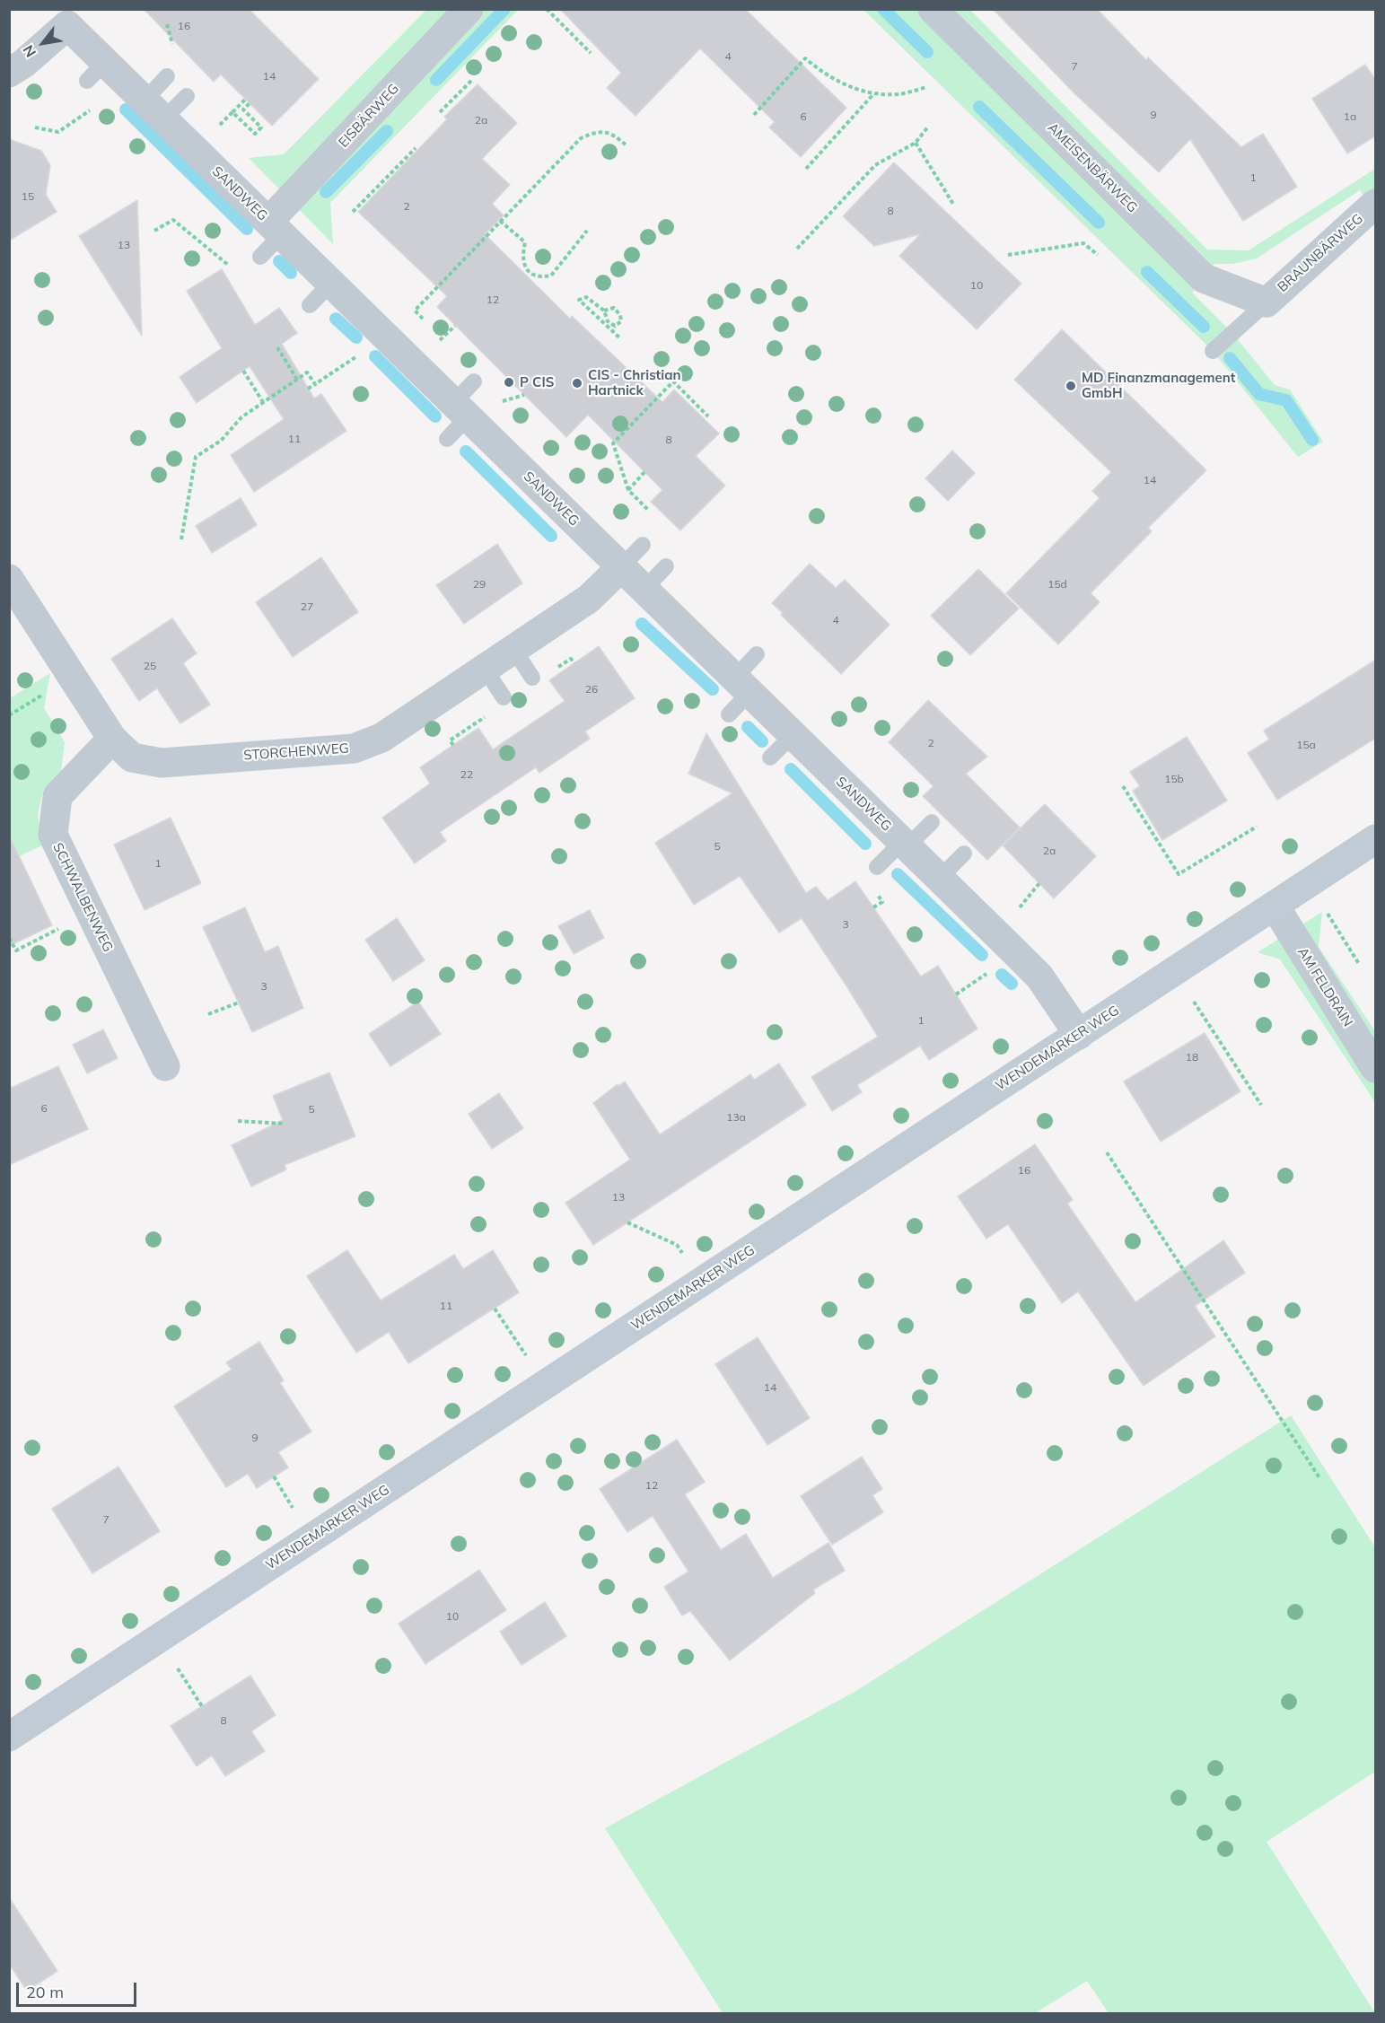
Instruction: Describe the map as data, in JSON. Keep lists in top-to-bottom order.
{
  "streets": {
    "street": [
      "EISBÄRWEG",
      "AMEISENBÄRWEG",
      "SANDWEG",
      "BRAUNBÄRWEG",
      "STORCHENWEG",
      "SCHWALBENWEG",
      "AM FELDRAIN",
      "WENDEMARKER WEG"
    ]
  },
  "crossings": [
    ["EISBÄRWEG", "SANDWEG"],
    ["AMEISENBÄRWEG", "BRAUNBÄRWEG"],
    ["SANDWEG", "STORCHENWEG"],
    ["SANDWEG", "WENDEMARKER WEG"],
    ["STORCHENWEG", "SCHWALBENWEG"],
    ["AM FELDRAIN", "WENDEMARKER WEG"]
  ],
  "places": ["P CIS", "CIS - Christian Hartnick", "MD Finanzmanagement GmbH"],
  "house_numbers": [
    "16",
    "4",
    "7",
    "14",
    "9",
    "6",
    "1a",
    "2a",
    "1",
    "15",
    "2",
    "8",
    "13",
    "10",
    "12",
    "11",
    "8",
    "14",
    "29",
    "15d",
    "27",
    "4",
    "25",
    "26",
    "2",
    "15a",
    "22",
    "15b",
    "5",
    "2a",
    "1",
    "3",
    "3",
    "1",
    "18",
    "6",
    "5",
    "13a",
    "16",
    "13",
    "11",
    "14",
    "9",
    "12",
    "7",
    "10",
    "8"
  ],
  "scale_bar": "20 m",
  "north": "bottom left"
}
